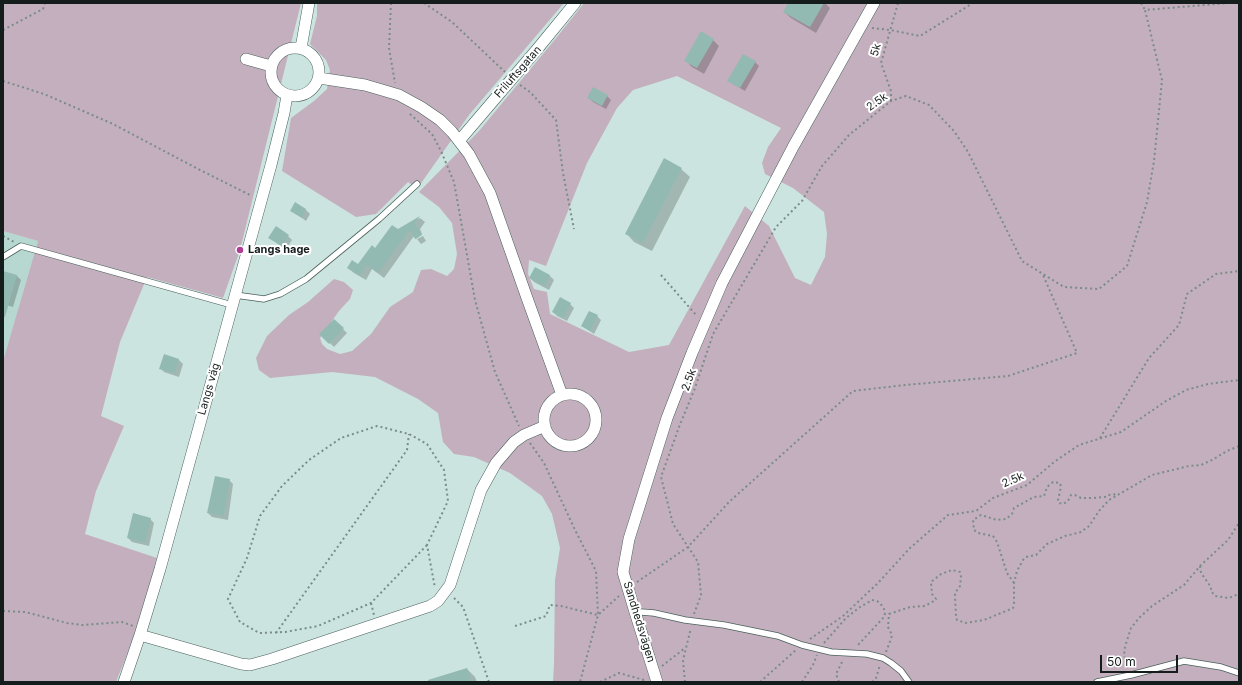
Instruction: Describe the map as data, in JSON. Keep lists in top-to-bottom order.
{
  "streets": {
    "street": ["Friluftsgatan", "Langs väg", "Sandhedsvägen"],
    "path": ["5k", "2.5k"]
  },
  "crossings": [
    ["5k", "2.5k"]
  ],
  "places": ["Langs hage"],
  "scale_bar": "50 m"
}
